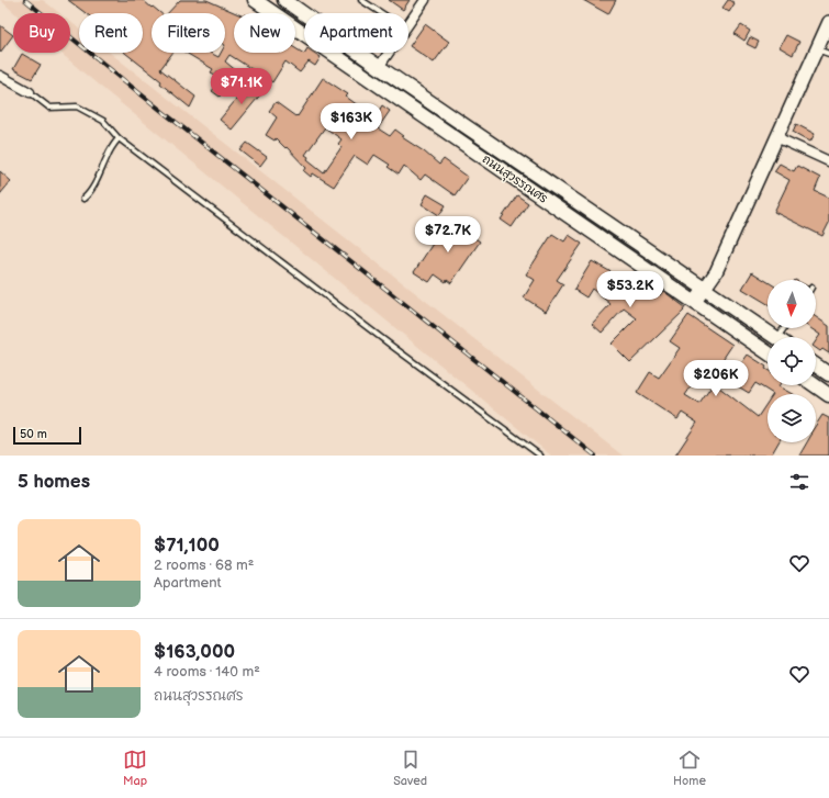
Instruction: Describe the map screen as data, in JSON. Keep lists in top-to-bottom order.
{
  "streets": {
    "main road": ["ถนนสุวรรณศร"]
  },
  "scale_bar": "50 m",
  "north": "bottom",
  "page": {
    "chip": [
      "Buy",
      "Rent",
      "Filters",
      "New",
      "Apartment"
    ],
    "price": [
      "$71.1K",
      "$163K",
      "$72.7K",
      "$53.2K",
      "$206K"
    ],
    "scale": "50 m",
    "heading": "5 homes",
    "list": [
      {
        "name": "$71,100",
        "note": "2 rooms · 68 m² · Apartment"
      },
      {
        "name": "$163,000",
        "note": "4 rooms · 140 m² · ถนนสุวรรณศร"
      }
    ],
    "tabs": ["Map", "Saved", "Home"]
  }
}
